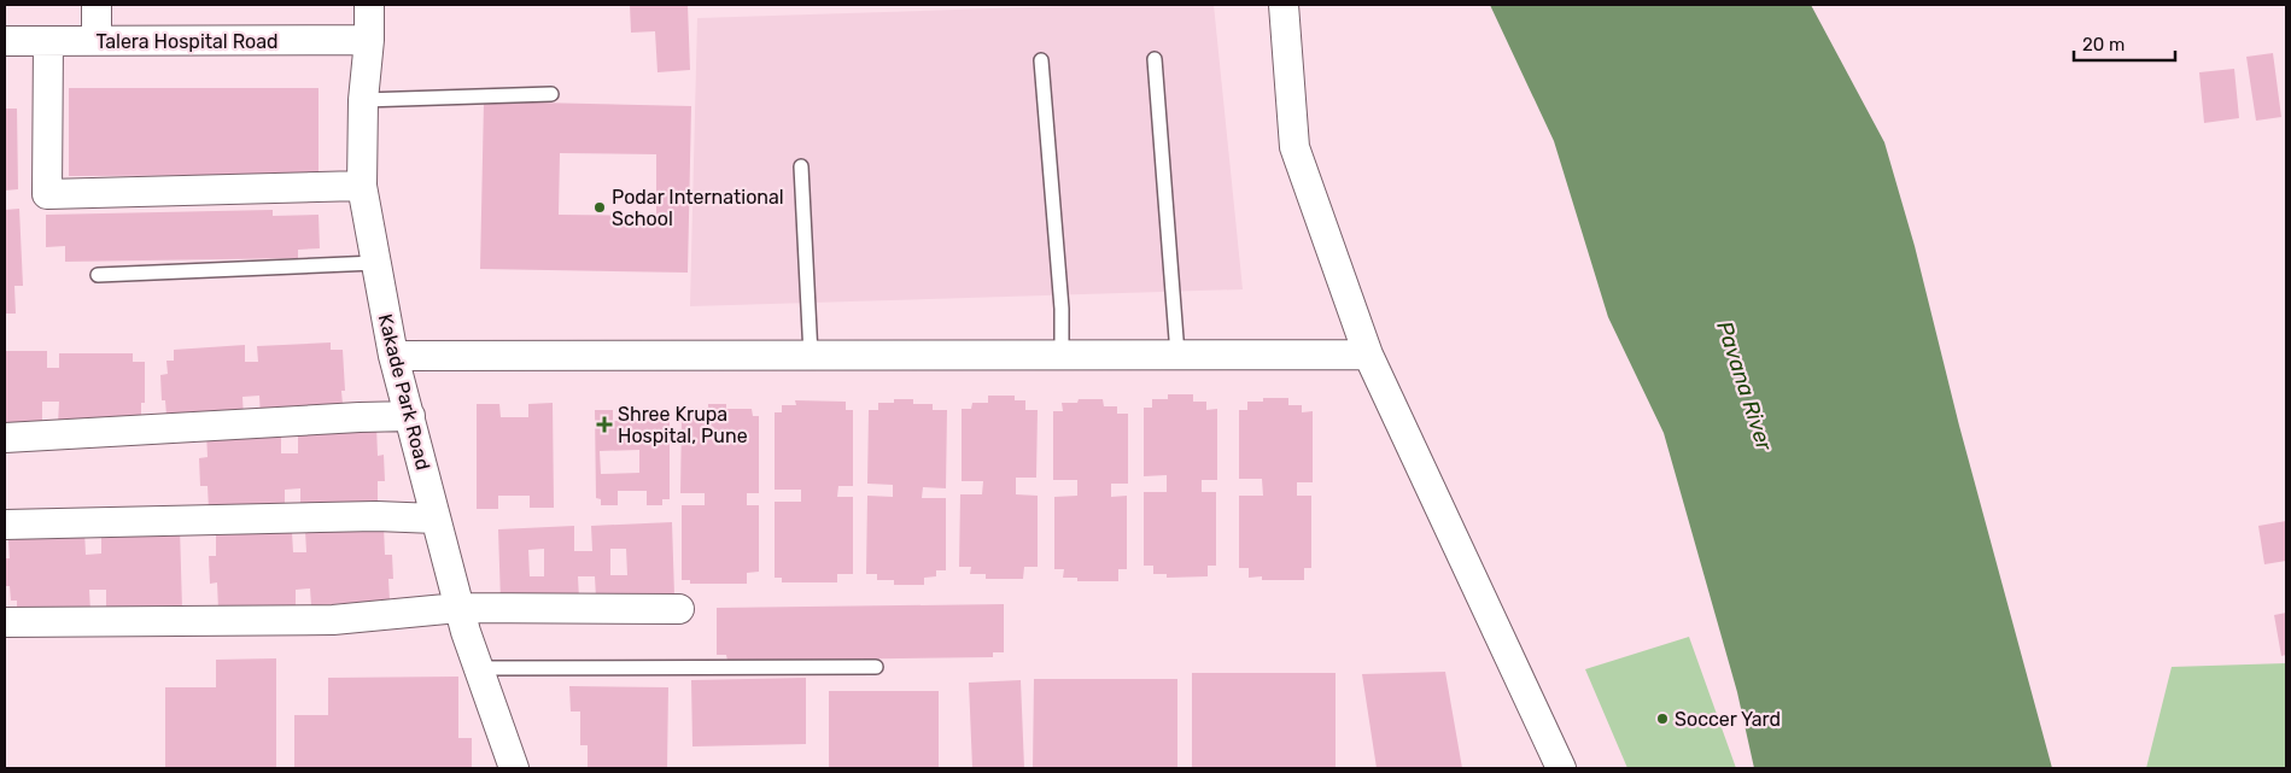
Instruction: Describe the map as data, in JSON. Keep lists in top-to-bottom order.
{
  "streets": {
    "street": ["Talera Hospital Road", "Kakade Park Road"]
  },
  "crossings": [
    ["Talera Hospital Road", "Kakade Park Road"]
  ],
  "water": ["Pavana River"],
  "places": {
    "other": ["Podar International School", "Soccer Yard"],
    "health": ["Shree Krupa Hospital, Pune"]
  },
  "scale_bar": "20 m"
}
